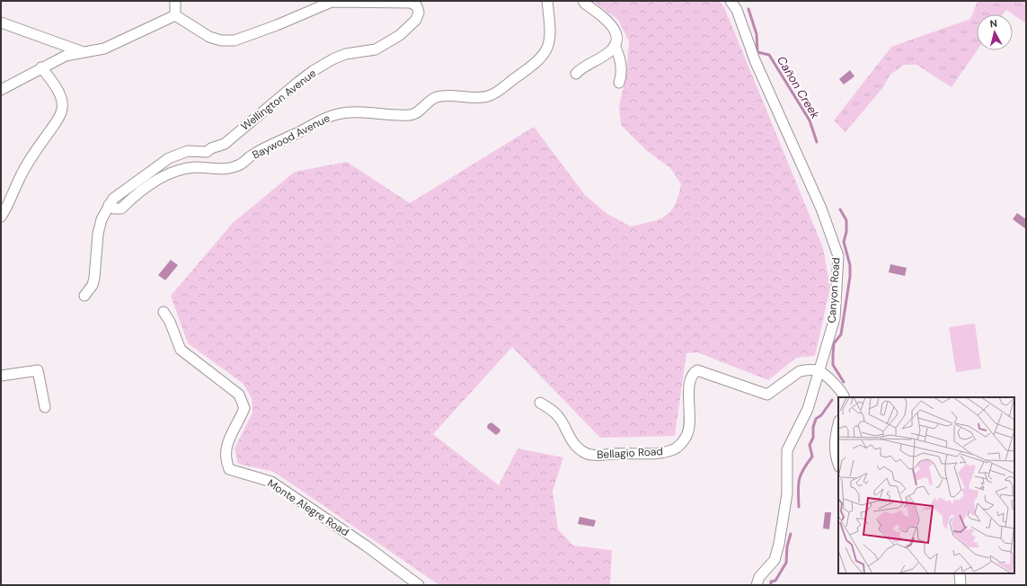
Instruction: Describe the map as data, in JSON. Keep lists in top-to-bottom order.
{
  "streets": {
    "street": [
      "Wellington Avenue",
      "Baywood Avenue",
      "Canyon Road",
      "Bellagio Road",
      "Monte Alegre Road"
    ]
  },
  "crossings": [
    ["Wellington Avenue", "Baywood Avenue"],
    ["Canyon Road", "Bellagio Road"]
  ],
  "water": ["Cañon Creek"],
  "north": "top"
}
